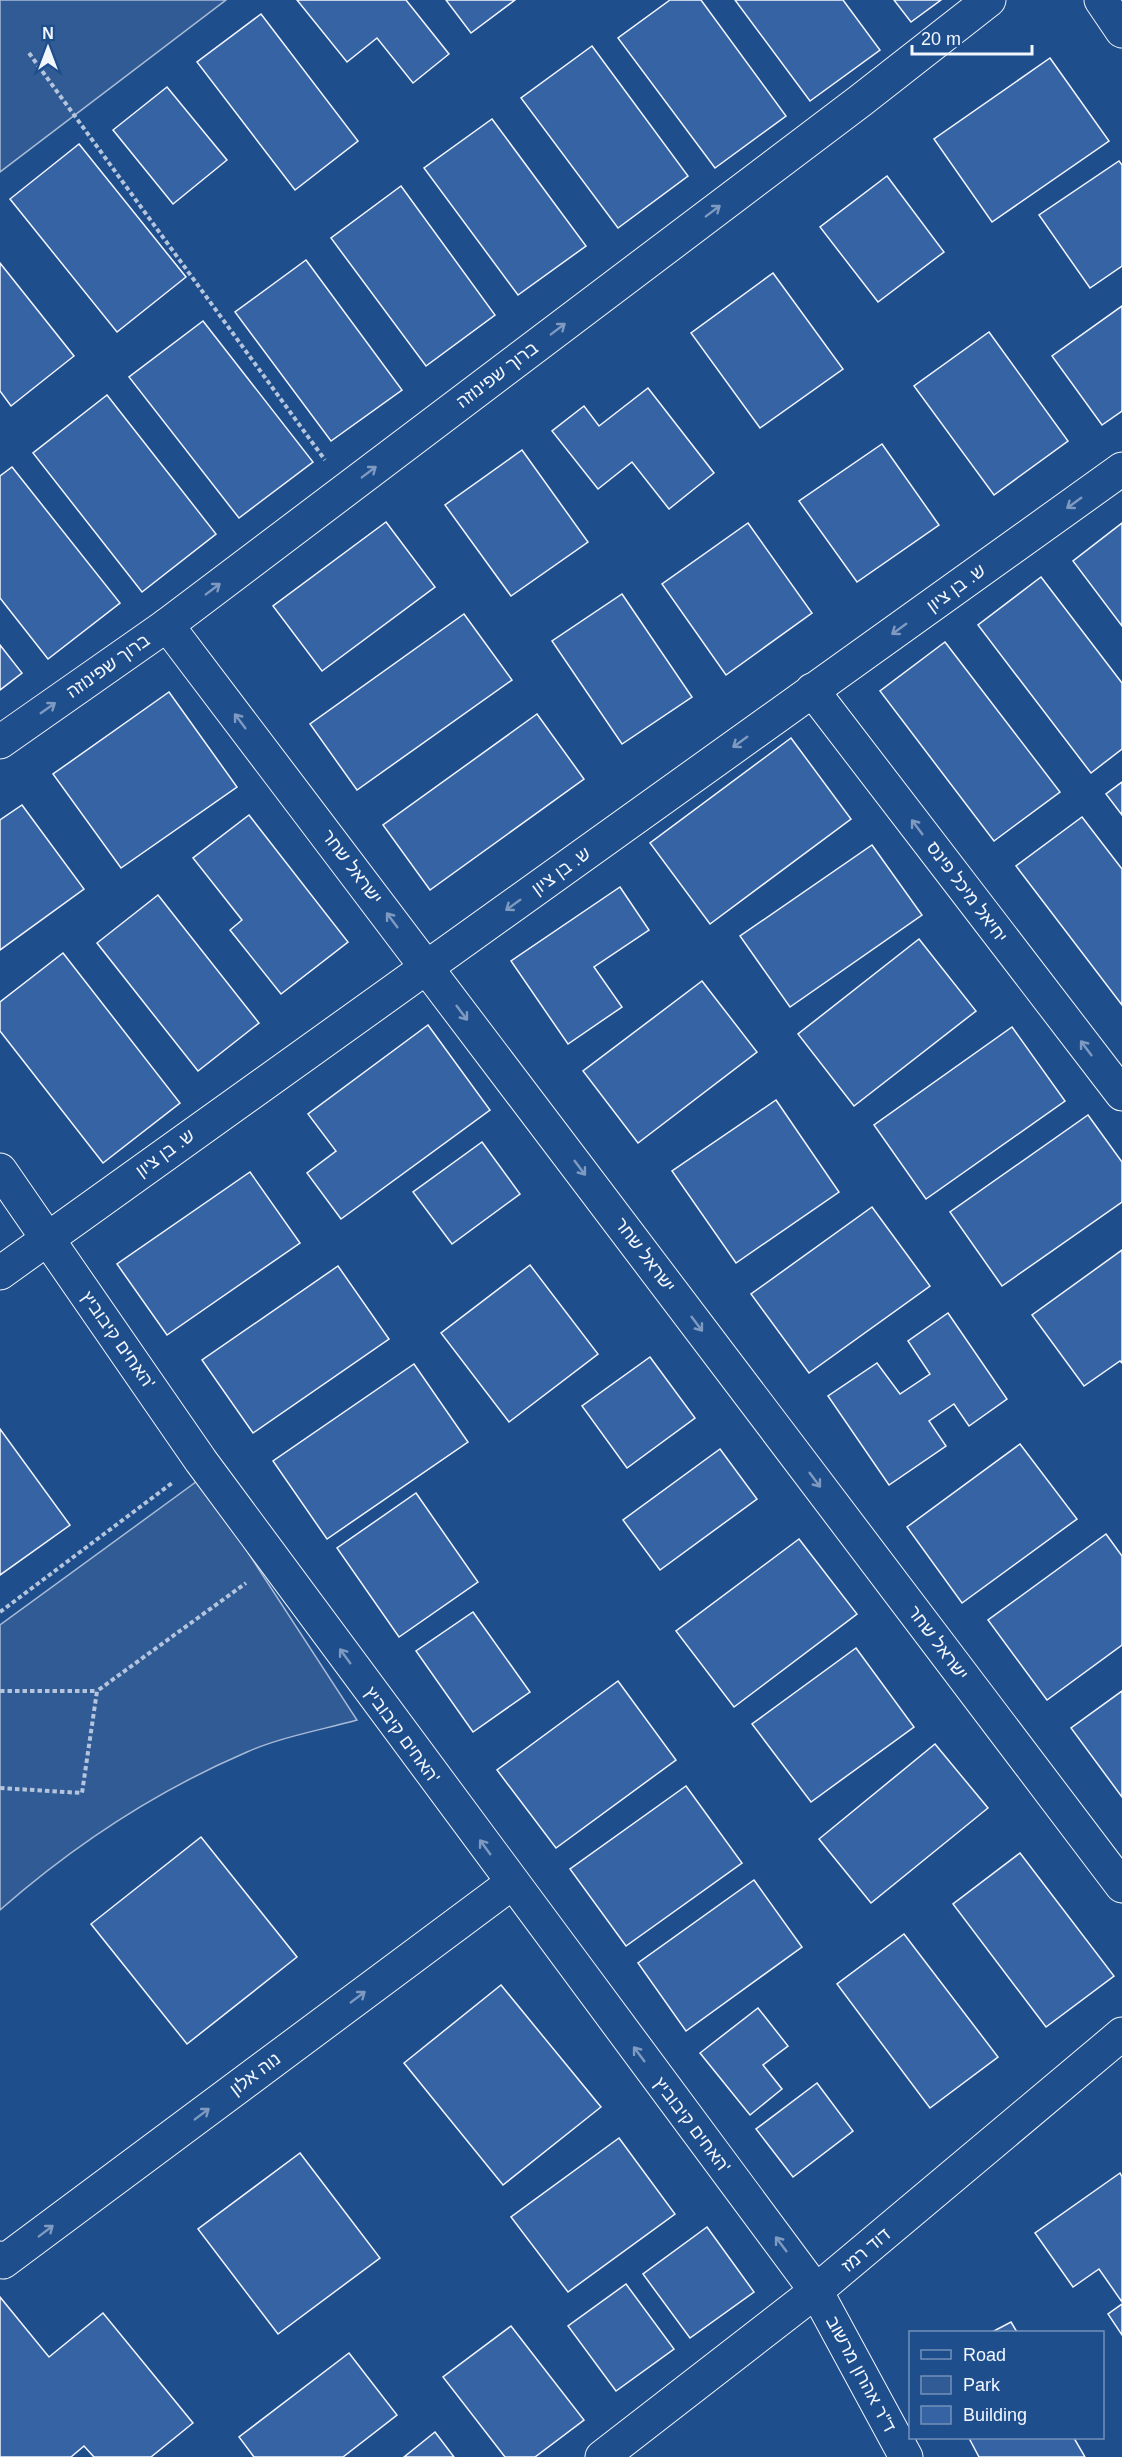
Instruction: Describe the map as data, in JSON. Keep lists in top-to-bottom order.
{
  "streets": {
    "street": [
      "ברוך שפינוזה",
      "ש. בן ציון",
      "ישראל שחר",
      "יחיאל מיכל פינס",
      "האחים קיבוביץ'",
      "נוה אלון",
      "דוד רמז",
      "ד\"ר אהרון מרשוב"
    ]
  },
  "crossings": [
    ["ברוך שפינוזה", "ישראל שחר"],
    ["ש. בן ציון", "ישראל שחר"],
    ["ש. בן ציון", "יחיאל מיכל פינס"],
    ["ש. בן ציון", "האחים קיבוביץ'"],
    ["האחים קיבוביץ'", "נוה אלון"],
    ["האחים קיבוביץ'", "דוד רמז"],
    ["האחים קיבוביץ'", "ד\"ר אהרון מרשוב"],
    ["דוד רמז", "ד\"ר אהרון מרשוב"]
  ],
  "one_way": [
    "ברוך שפינוזה",
    "ש. בן ציון",
    "יחיאל מיכל פינס",
    "האחים קיבוביץ'",
    "נוה אלון"
  ],
  "legend": ["Road", "Park", "Building"],
  "scale_bar": "20 m",
  "north": "top"
}
